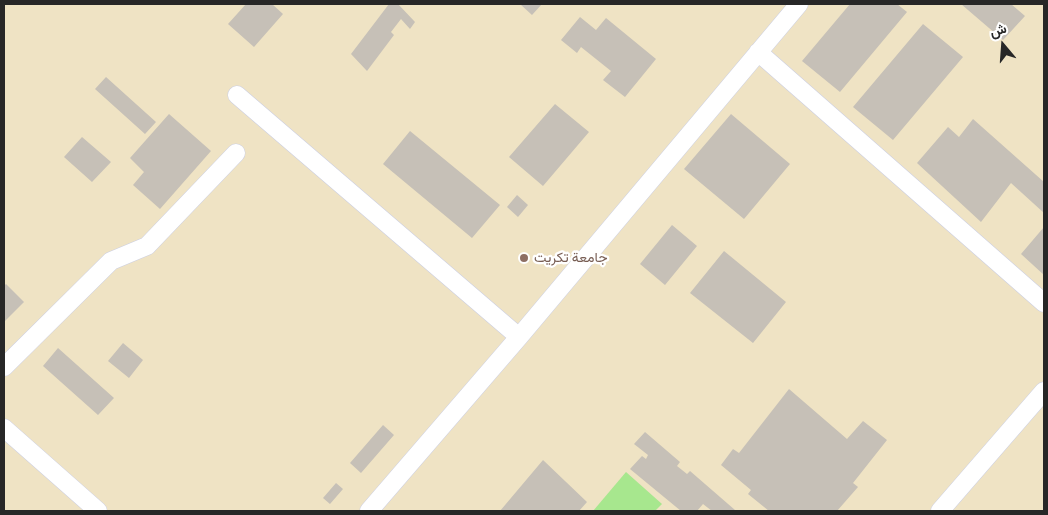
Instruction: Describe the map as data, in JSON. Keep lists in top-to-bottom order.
{
  "places": ["جامعة تكريت"],
  "north": "top"
}
